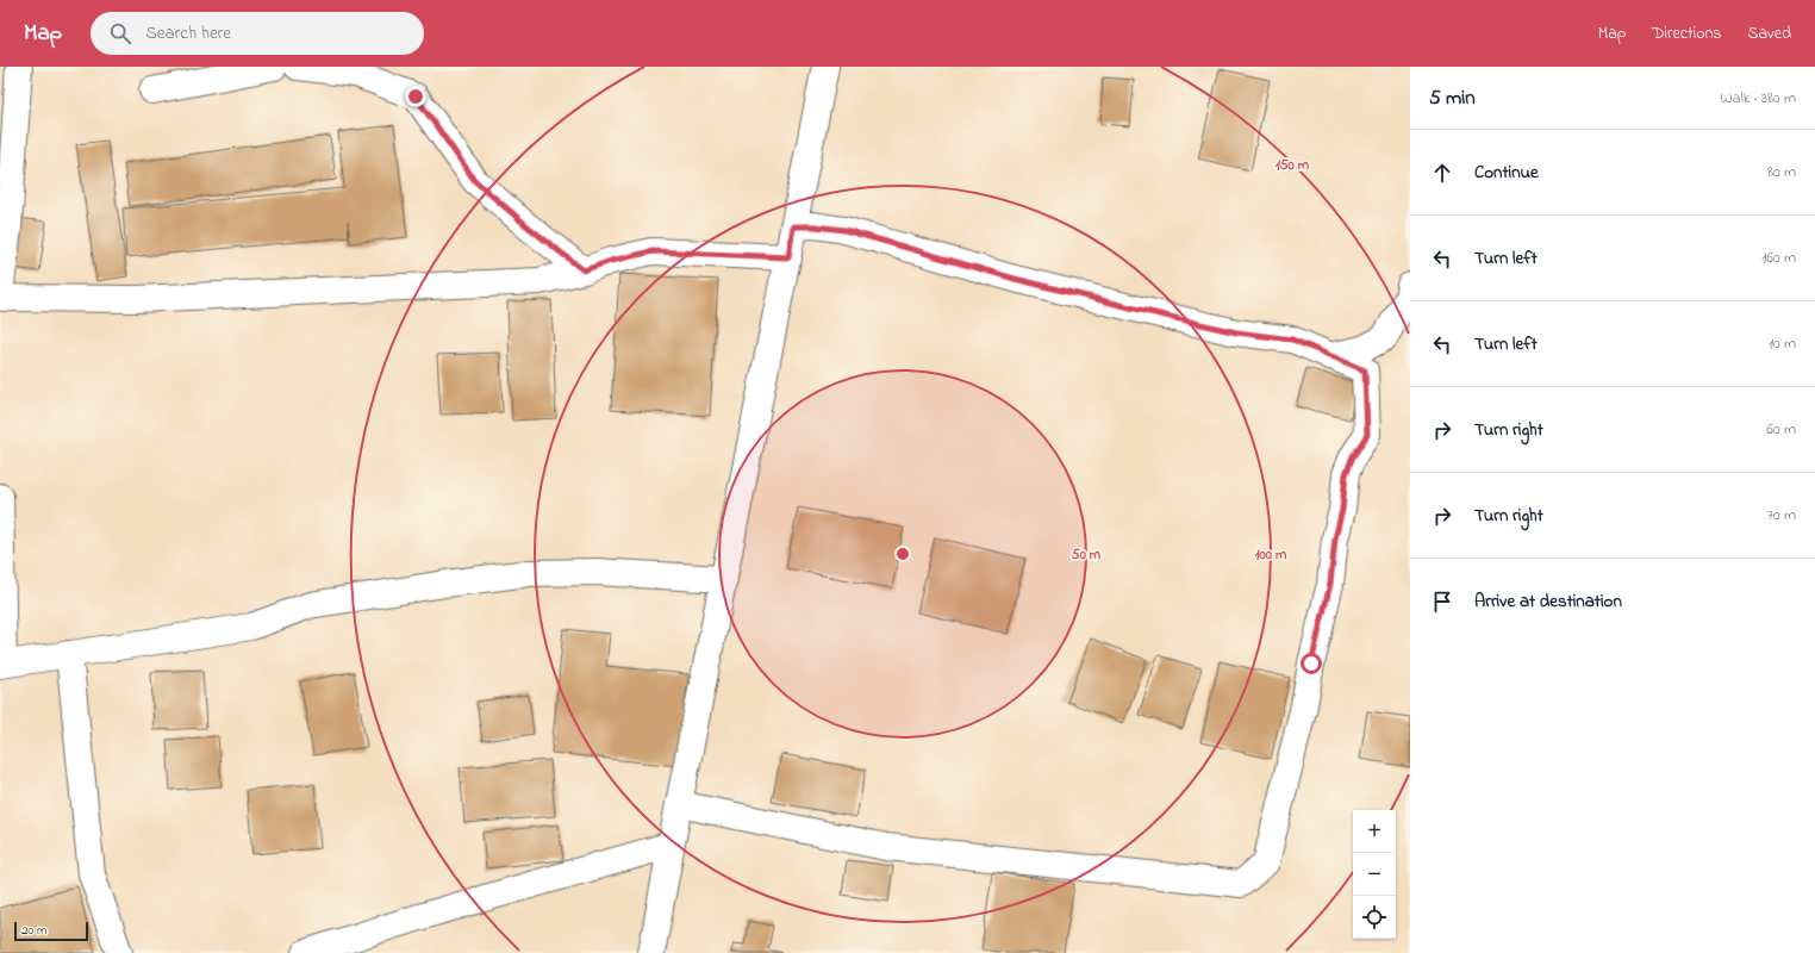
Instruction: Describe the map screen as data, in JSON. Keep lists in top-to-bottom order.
{
  "scale_bar": "20 m",
  "page": {
    "header": "Map",
    "search": "Search here",
    "nav": ["Map", "Directions", "Saved"],
    "heading": ["5 min", "Walk · 380 m"],
    "list": [
      ["Continue", "80 m"],
      ["Turn left", "160 m"],
      ["Turn left", "10 m"],
      ["Turn right", "60 m"],
      ["Turn right", "70 m"],
      "Arrive at destination"
    ],
    "map_buttons": ["+", "−"],
    "scale": "20 m"
  },
  "rings": ["150 m", "50 m", "100 m"]
}
